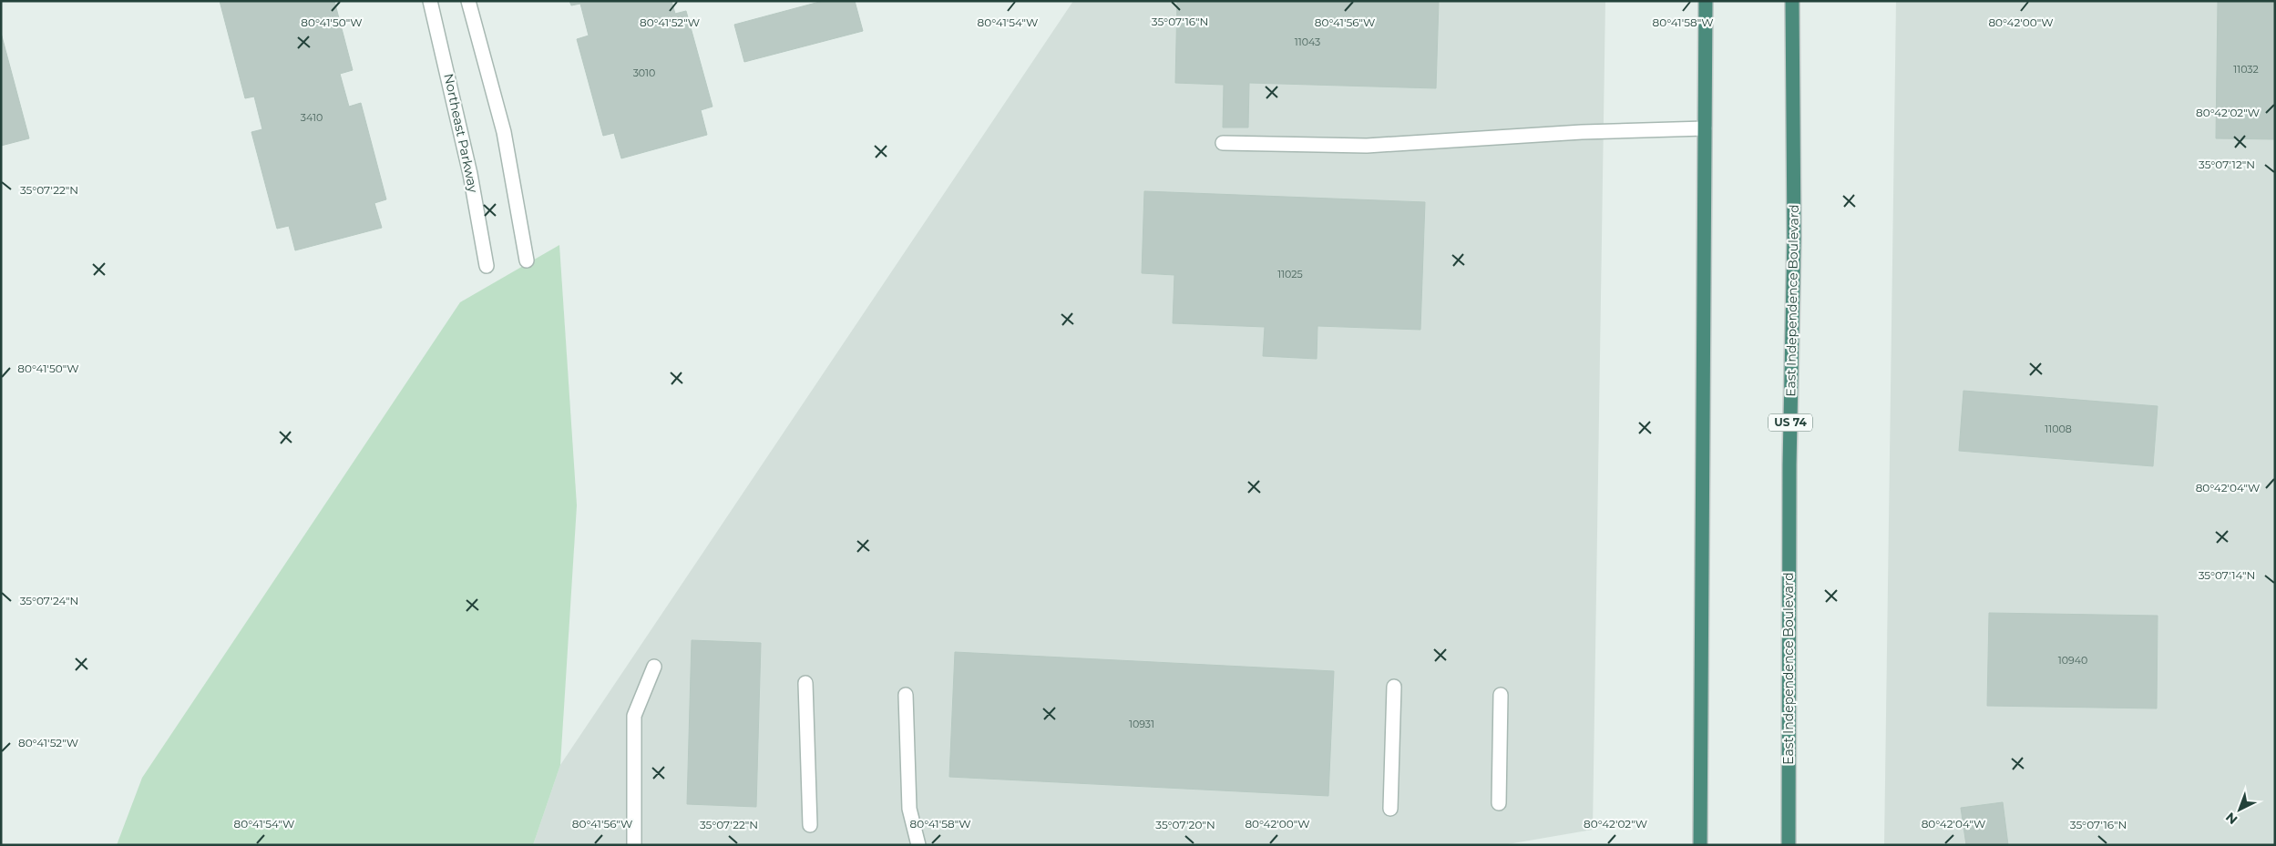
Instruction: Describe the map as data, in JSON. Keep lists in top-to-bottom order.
{
  "streets": {
    "highway": ["East Independence Boulevard", "US 74"],
    "street": ["Northeast Parkway"]
  },
  "house_numbers": [
    "11043",
    "11032",
    "3010",
    "3410",
    "11025",
    "11008",
    "10940",
    "10931"
  ],
  "north": "bottom left",
  "coordinates": [
    "35°07'16\"N",
    "80°41'50\"W",
    "80°41'52\"W",
    "80°41'54\"W",
    "80°41'56\"W",
    "80°41'58\"W",
    "80°42'00\"W",
    "80°42'02\"W",
    "35°07'12\"N",
    "35°07'22\"N",
    "80°42'04\"W",
    "35°07'14\"N",
    "35°07'24\"N",
    "35°07'20\"N"
  ]
}
